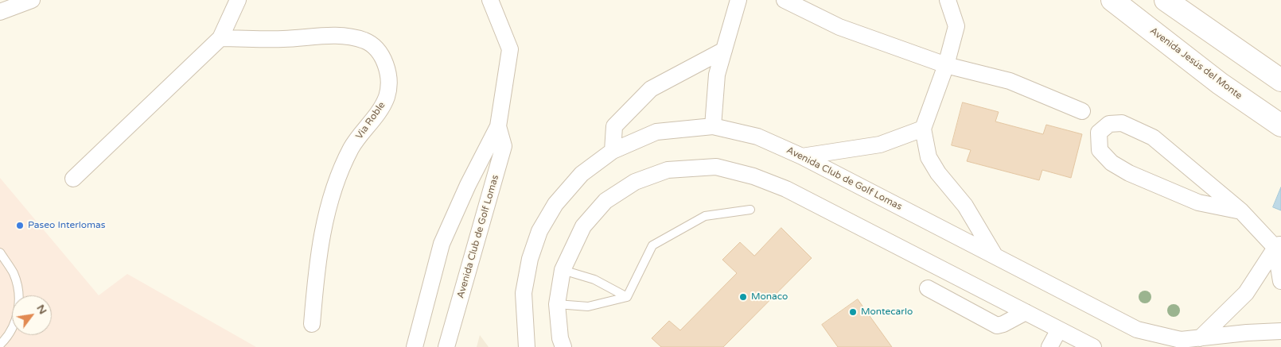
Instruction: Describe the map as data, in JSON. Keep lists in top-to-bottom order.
{
  "streets": {
    "main road": ["Avenida Jesús del Monte"],
    "street": ["Via Roble", "Avenida Club de Golf Lomas"]
  },
  "places": ["Paseo Interlomas", "Monaco", "Montecarlo"],
  "north": "top right"
}
